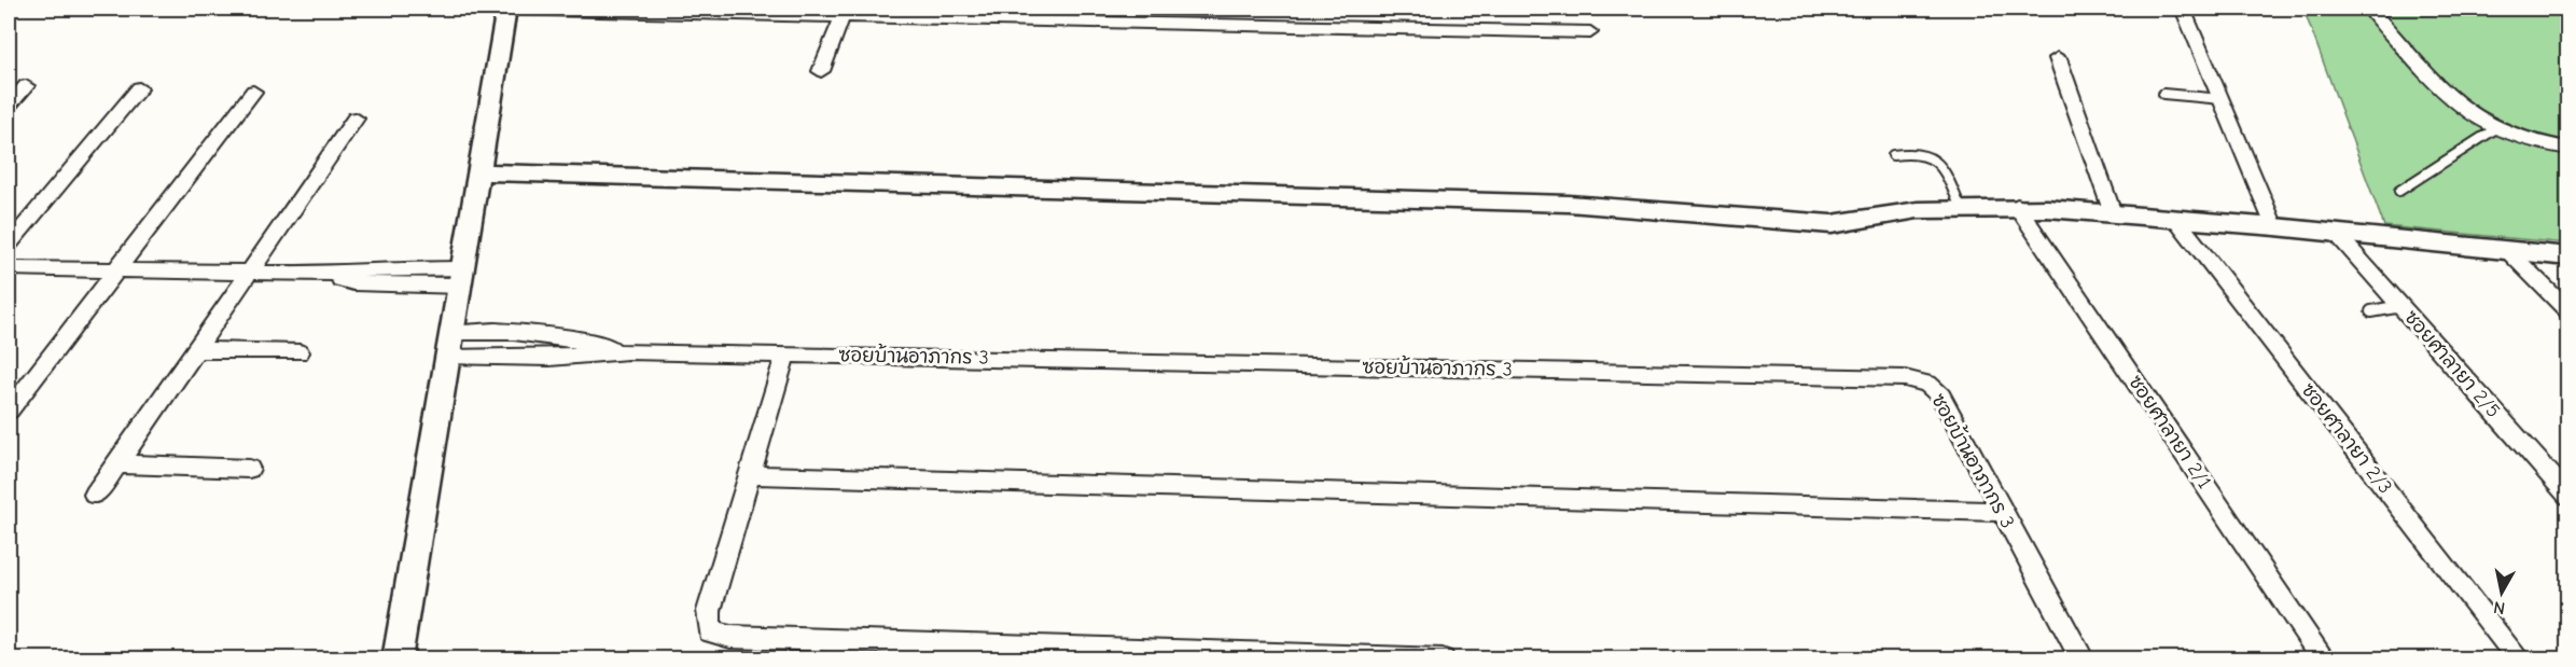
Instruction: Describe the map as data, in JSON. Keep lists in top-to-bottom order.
{
  "streets": {
    "street": [
      "ซอยบ้านอาภากร 3",
      "ซอยศาลายา 2/5",
      "ซอยศาลายา 2/1",
      "ซอยศาลายา 2/3"
    ]
  },
  "north": "bottom"
}
